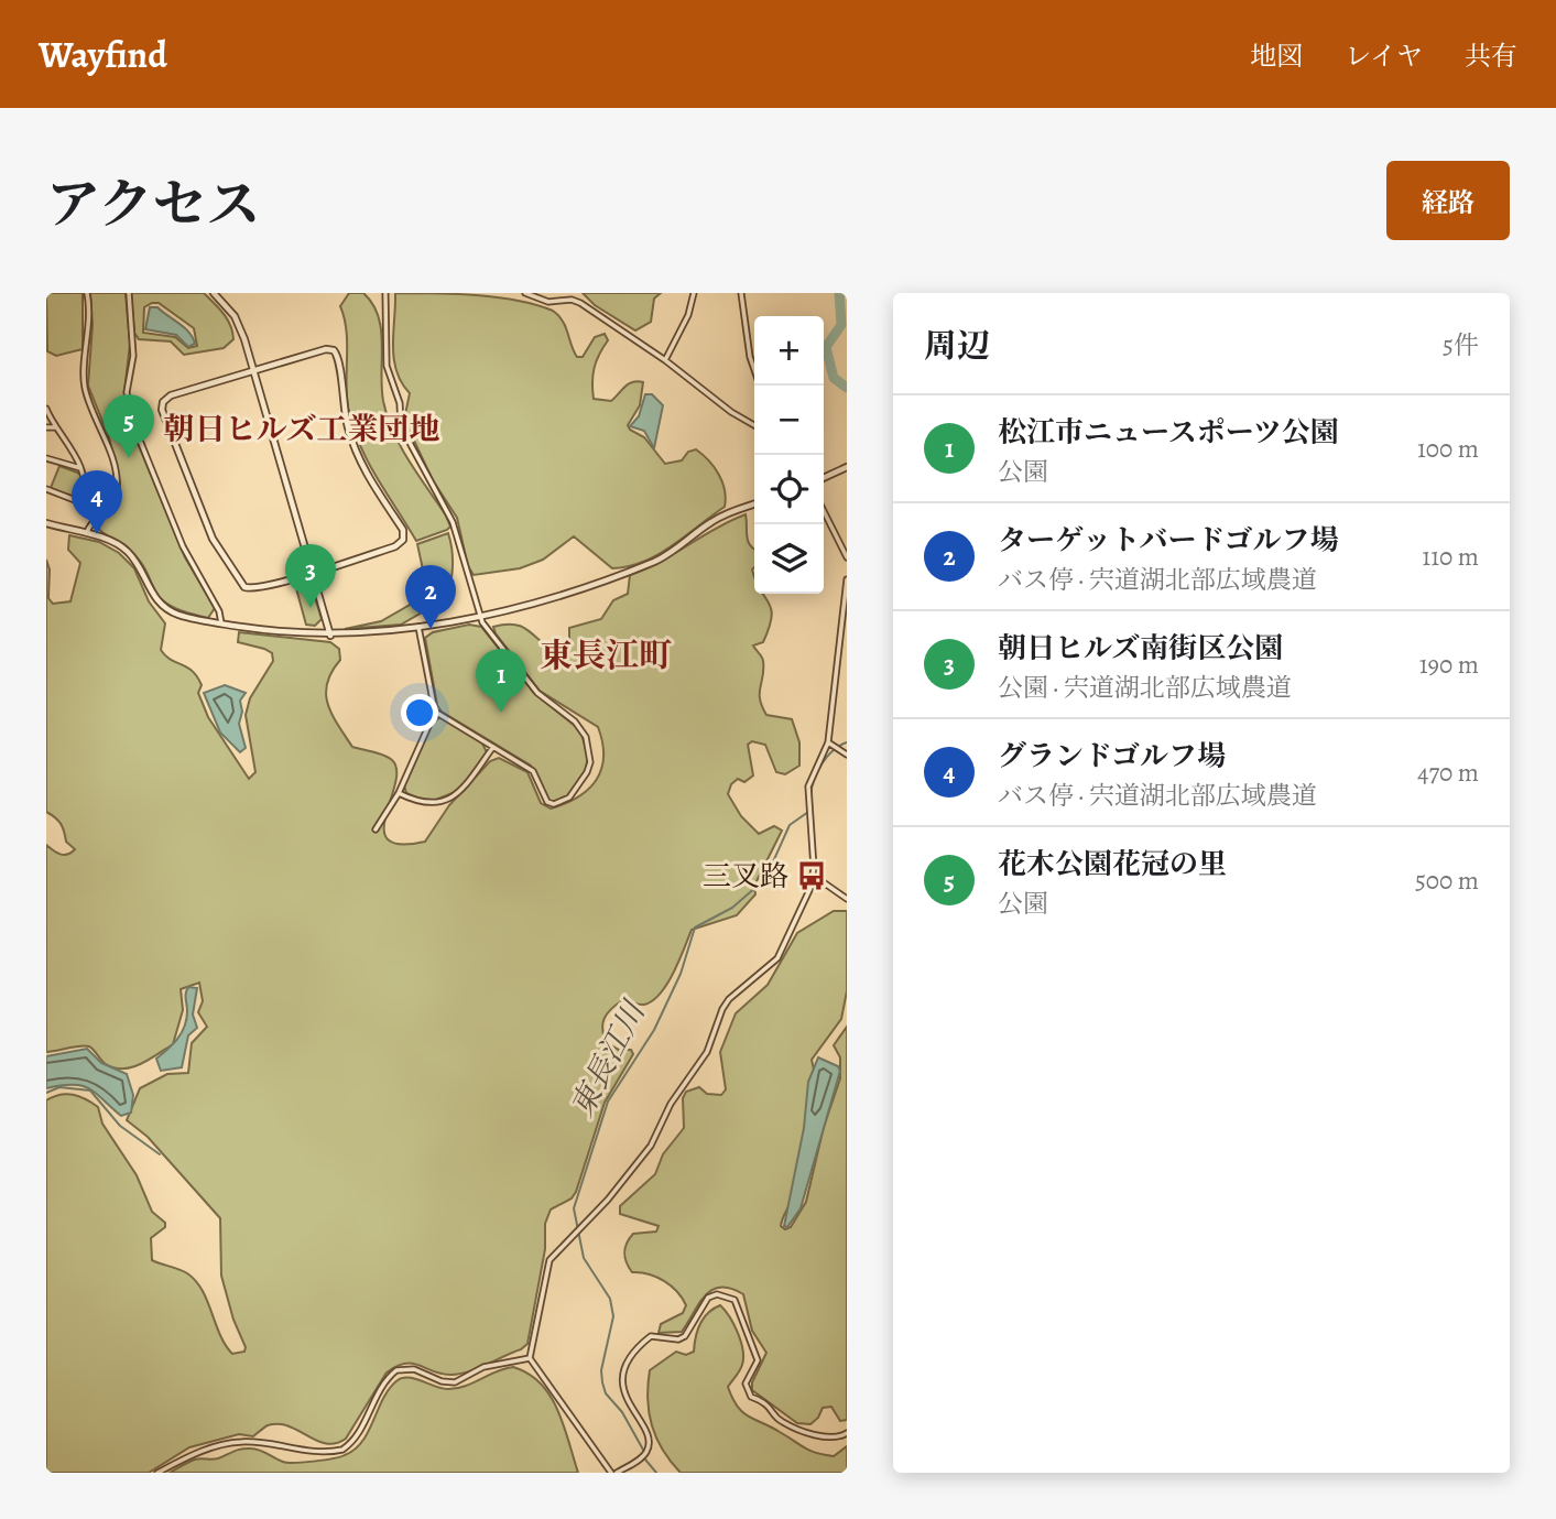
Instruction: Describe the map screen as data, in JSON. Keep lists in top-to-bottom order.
{
  "districts": ["朝日ヒルズ工業団地", "東長江町"],
  "water": ["東長江川"],
  "places": {
    "bus stop": ["三叉路"]
  },
  "page": {
    "header": "Wayfind",
    "nav": ["地図", "レイヤ", "共有"],
    "title": "アクセス",
    "buttons": "経路",
    "heading": ["周辺", "5件"],
    "map_buttons": ["+", "−"],
    "list": [
      {
        "mark": "1",
        "name": "松江市ニュースポーツ公園",
        "note": "公園",
        "value": "100 m"
      },
      {
        "mark": "2",
        "name": "ターゲットバードゴルフ場",
        "note": "バス停 · 宍道湖北部広域農道",
        "value": "110 m"
      },
      {
        "mark": "3",
        "name": "朝日ヒルズ南街区公園",
        "note": "公園 · 宍道湖北部広域農道",
        "value": "190 m"
      },
      {
        "mark": "4",
        "name": "グランドゴルフ場",
        "note": "バス停 · 宍道湖北部広域農道",
        "value": "470 m"
      },
      {
        "mark": "5",
        "name": "花木公園花冠の里",
        "note": "公園",
        "value": "500 m"
      }
    ],
    "pins": [
      "5",
      "4",
      "3",
      "2",
      "1"
    ]
  }
}
